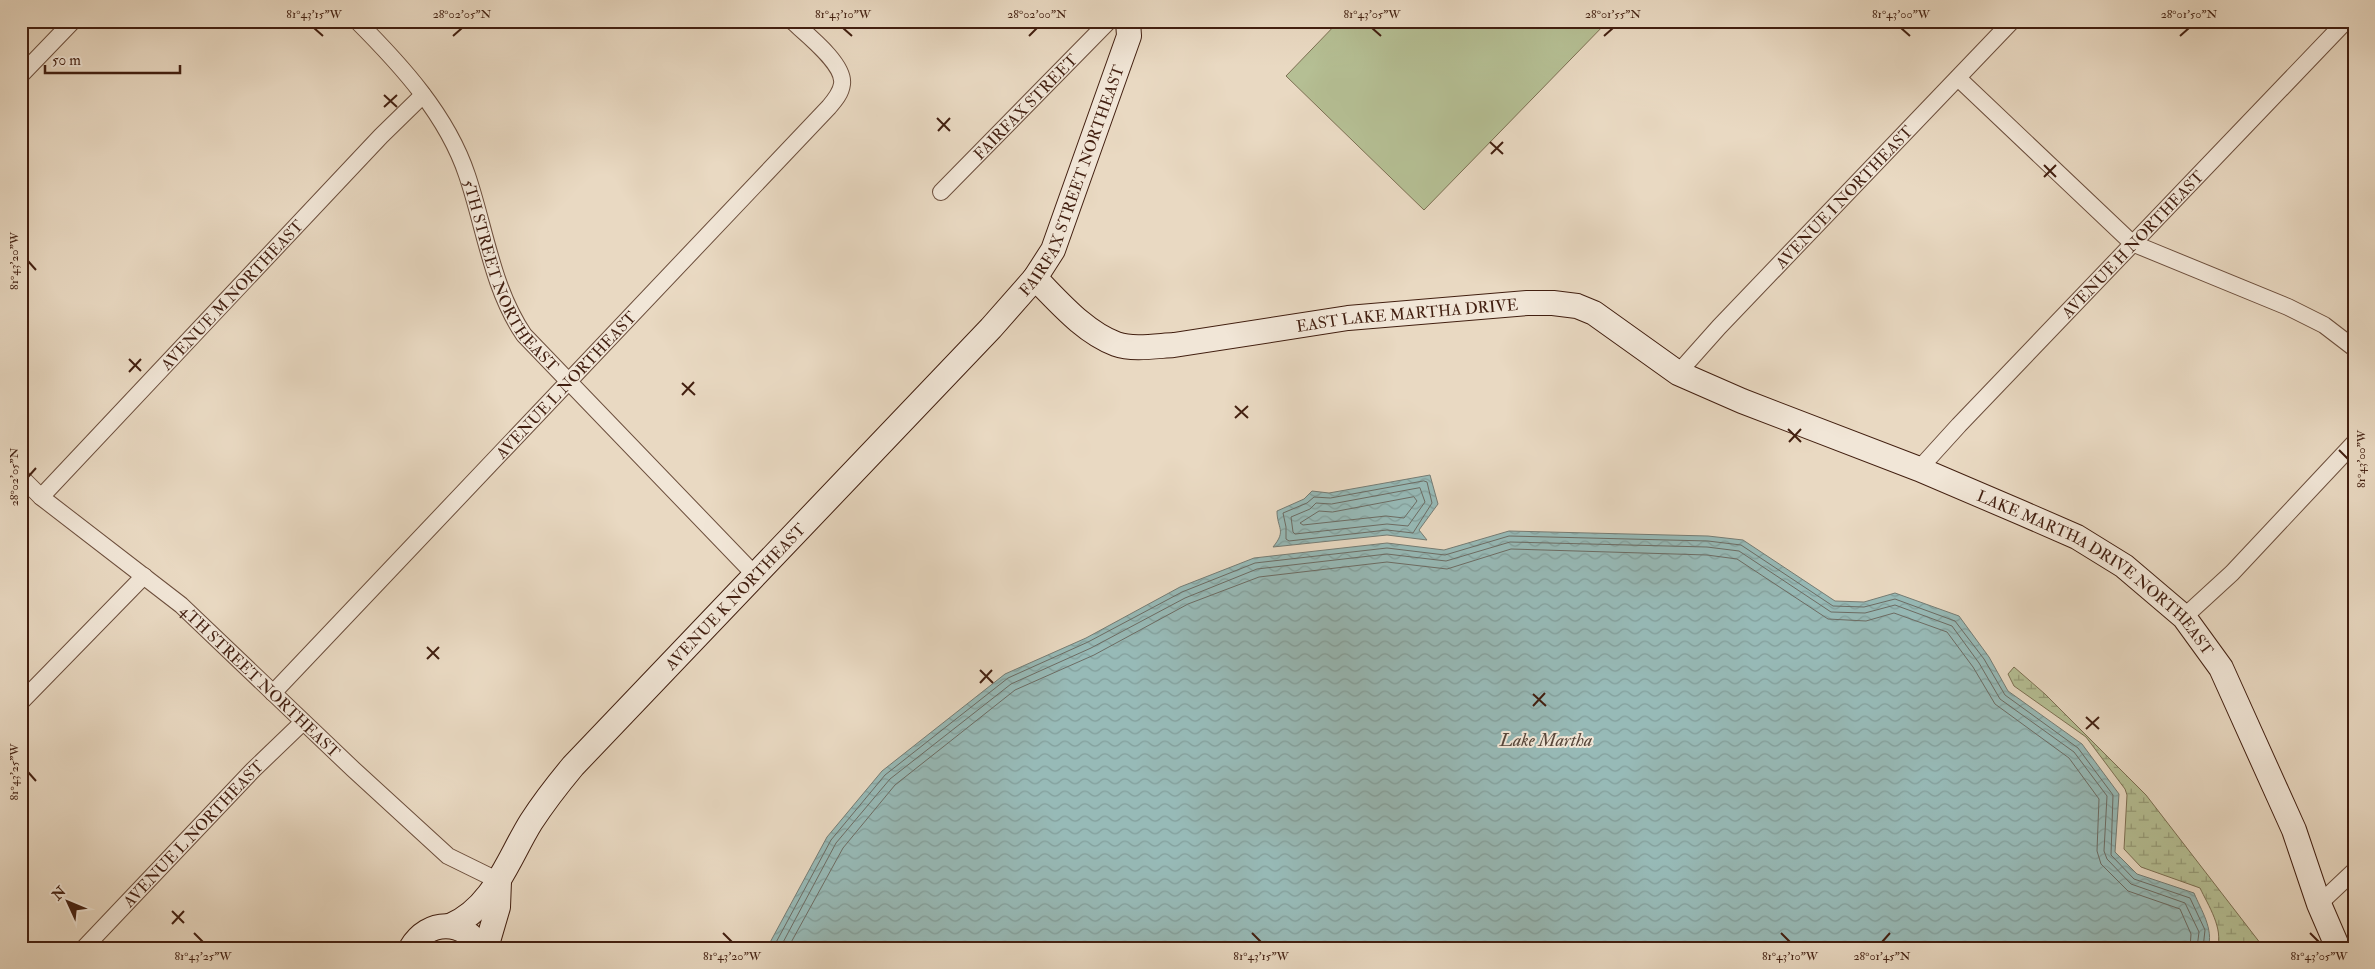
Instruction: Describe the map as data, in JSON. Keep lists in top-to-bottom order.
{
  "streets": {
    "street": [
      "FAIRFAX STREET",
      "FAIRFAX STREET NORTHEAST",
      "AVENUE I NORTHEAST",
      "AVENUE H NORTHEAST",
      "5TH STREET NORTHEAST",
      "AVENUE M NORTHEAST",
      "EAST LAKE MARTHA DRIVE",
      "AVENUE L NORTHEAST",
      "LAKE MARTHA DRIVE NORTHEAST",
      "AVENUE K NORTHEAST",
      "4TH STREET NORTHEAST"
    ]
  },
  "crossings": [
    ["FAIRFAX STREET NORTHEAST", "EAST LAKE MARTHA DRIVE"],
    ["FAIRFAX STREET NORTHEAST", "AVENUE K NORTHEAST"],
    ["AVENUE I NORTHEAST", "EAST LAKE MARTHA DRIVE"],
    ["AVENUE I NORTHEAST", "LAKE MARTHA DRIVE NORTHEAST"],
    ["AVENUE H NORTHEAST", "LAKE MARTHA DRIVE NORTHEAST"],
    ["5TH STREET NORTHEAST", "AVENUE M NORTHEAST"],
    ["5TH STREET NORTHEAST", "AVENUE L NORTHEAST"],
    ["5TH STREET NORTHEAST", "AVENUE K NORTHEAST"],
    ["AVENUE M NORTHEAST", "4TH STREET NORTHEAST"],
    ["EAST LAKE MARTHA DRIVE", "LAKE MARTHA DRIVE NORTHEAST"],
    ["AVENUE L NORTHEAST", "4TH STREET NORTHEAST"],
    ["AVENUE K NORTHEAST", "4TH STREET NORTHEAST"]
  ],
  "water": ["Lake Martha"],
  "scale_bar": "50 m",
  "north": "top left",
  "coordinates": [
    "81°43'15\"W",
    "28°02'05\"N",
    "81°43'10\"W",
    "28°02'00\"N",
    "81°43'05\"W",
    "28°01'55\"N",
    "81°43'00\"W",
    "28°01'50\"N",
    "81°43'20\"W",
    "81°43'25\"W",
    "28°01'45\"N"
  ]
}
